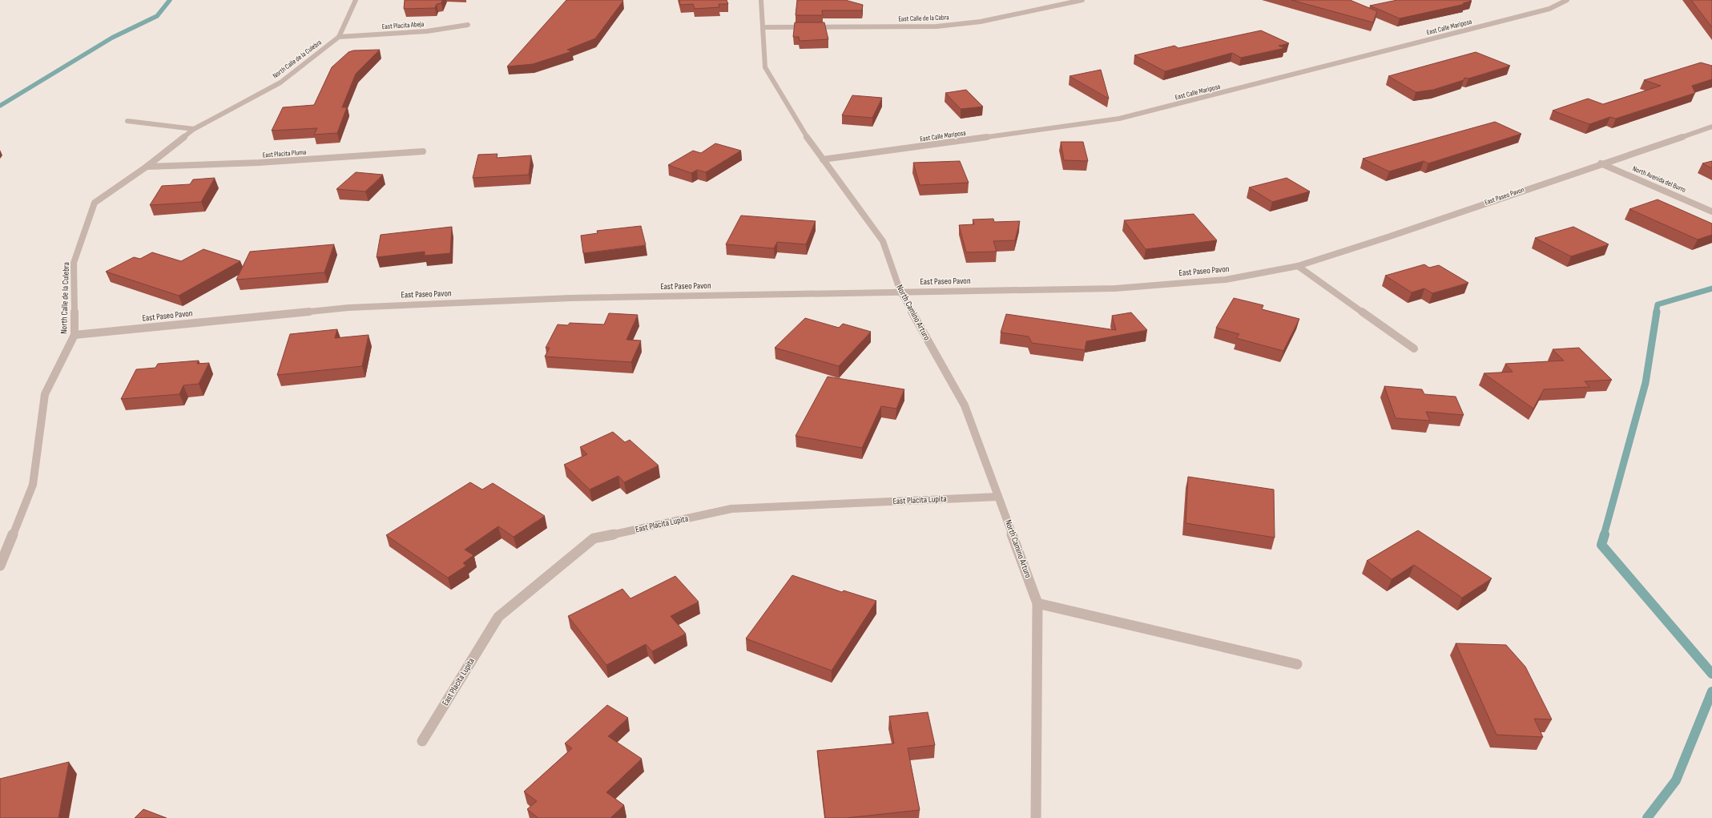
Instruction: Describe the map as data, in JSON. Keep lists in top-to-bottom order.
{
  "streets": {
    "street": [
      "East Calle de la Cabra",
      "East Placita Abeja",
      "East Calle Mariposa",
      "North Calle de la Culebra",
      "East Placita Pluma",
      "North Avenida del Burro",
      "East Paseo Pavon",
      "North Camino Arturo",
      "East Placita Lupita"
    ]
  },
  "crossings": [
    ["East Calle de la Cabra", "North Camino Arturo"],
    ["East Placita Abeja", "North Calle de la Culebra"],
    ["East Calle Mariposa", "North Camino Arturo"],
    ["North Calle de la Culebra", "East Placita Pluma"],
    ["North Calle de la Culebra", "East Paseo Pavon"],
    ["North Avenida del Burro", "East Paseo Pavon"],
    ["East Paseo Pavon", "North Camino Arturo"],
    ["North Camino Arturo", "East Placita Lupita"]
  ]
}
